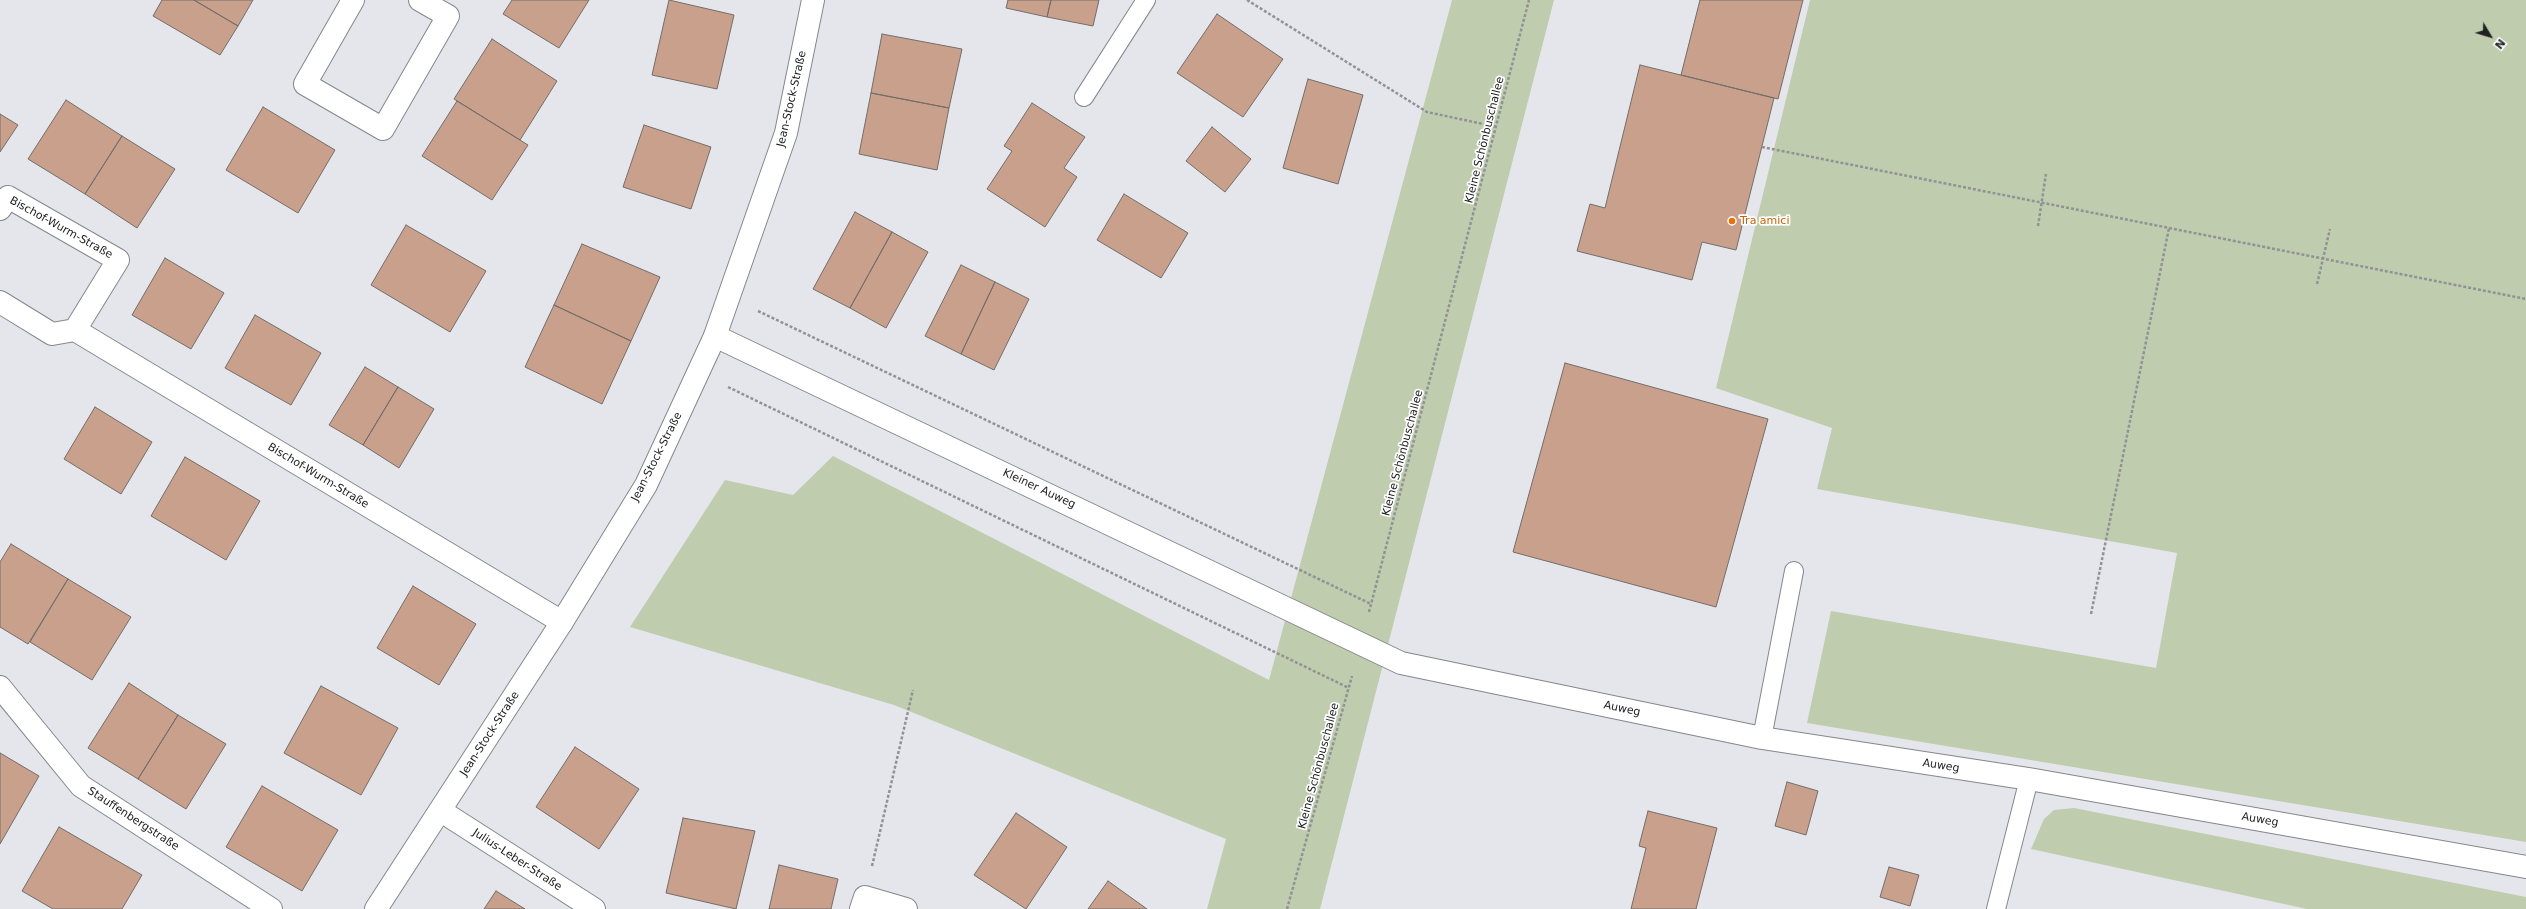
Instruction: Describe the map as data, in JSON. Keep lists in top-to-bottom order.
{
  "streets": {
    "street": [
      "Jean-Stock-Straße",
      "Bischof-Wurm-Straße",
      "Kleiner Auweg",
      "Auweg",
      "Stauffenbergstraße",
      "Julius-Leber-Straße"
    ],
    "path": ["Kleine Schönbuschallee"]
  },
  "crossings": [
    ["Jean-Stock-Straße", "Bischof-Wurm-Straße"],
    ["Jean-Stock-Straße", "Kleiner Auweg"],
    ["Jean-Stock-Straße", "Julius-Leber-Straße"],
    ["Kleine Schönbuschallee", "Kleiner Auweg"],
    ["Kleine Schönbuschallee", "Auweg"],
    ["Kleiner Auweg", "Auweg"]
  ],
  "places": ["Tra amici"],
  "north": "bottom right"
}
